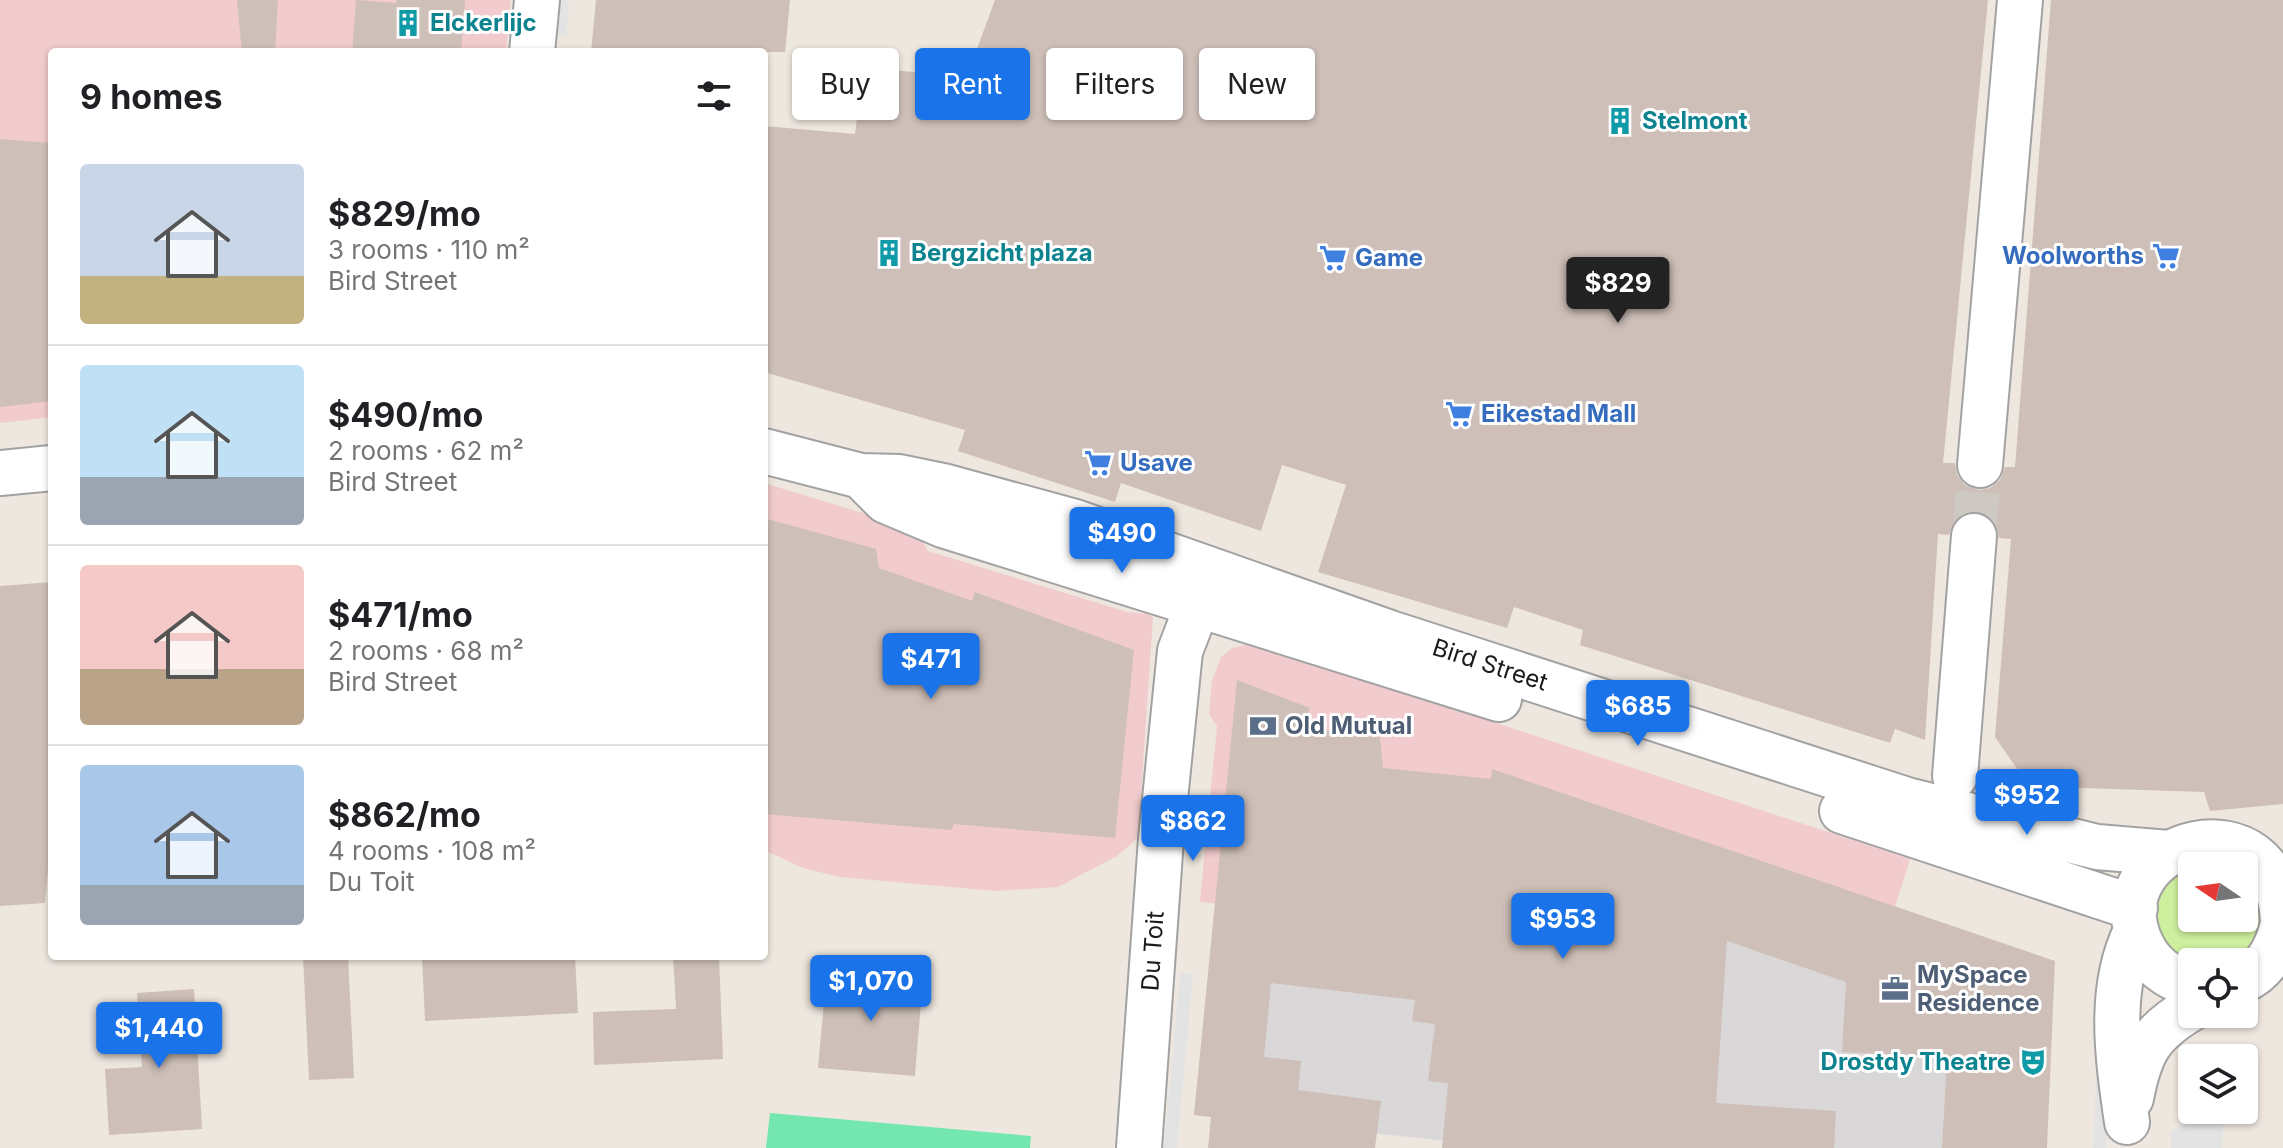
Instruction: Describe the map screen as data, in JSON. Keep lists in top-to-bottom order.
{
  "streets": {
    "street": ["Bird Street", "Du Toit"]
  },
  "crossings": [
    ["Bird Street", "Du Toit"]
  ],
  "places": {
    "building": ["Elckerlijc", "Stelmont", "Bergzicht plaza"],
    "supermarket": [
      "Woolworths",
      "Game",
      "Eikestad Mall",
      "Usave"
    ],
    "bank": ["Old Mutual"],
    "office": ["MySpace Residence"],
    "theatre": ["Drostdy Theatre"]
  },
  "north": "left",
  "page": {
    "chip": [
      "Buy",
      "Rent",
      "Filters",
      "New"
    ],
    "heading": "9 homes",
    "list": [
      {
        "name": "$829/mo",
        "note": "3 rooms · 110 m² · Bird Street"
      },
      {
        "name": "$490/mo",
        "note": "2 rooms · 62 m² · Bird Street"
      },
      {
        "name": "$471/mo",
        "note": "2 rooms · 68 m² · Bird Street"
      },
      {
        "name": "$862/mo",
        "note": "4 rooms · 108 m² · Du Toit"
      }
    ],
    "price": [
      "$829",
      "$490",
      "$471",
      "$685",
      "$952",
      "$862",
      "$953",
      "$1,070",
      "$1,440"
    ]
  }
}
